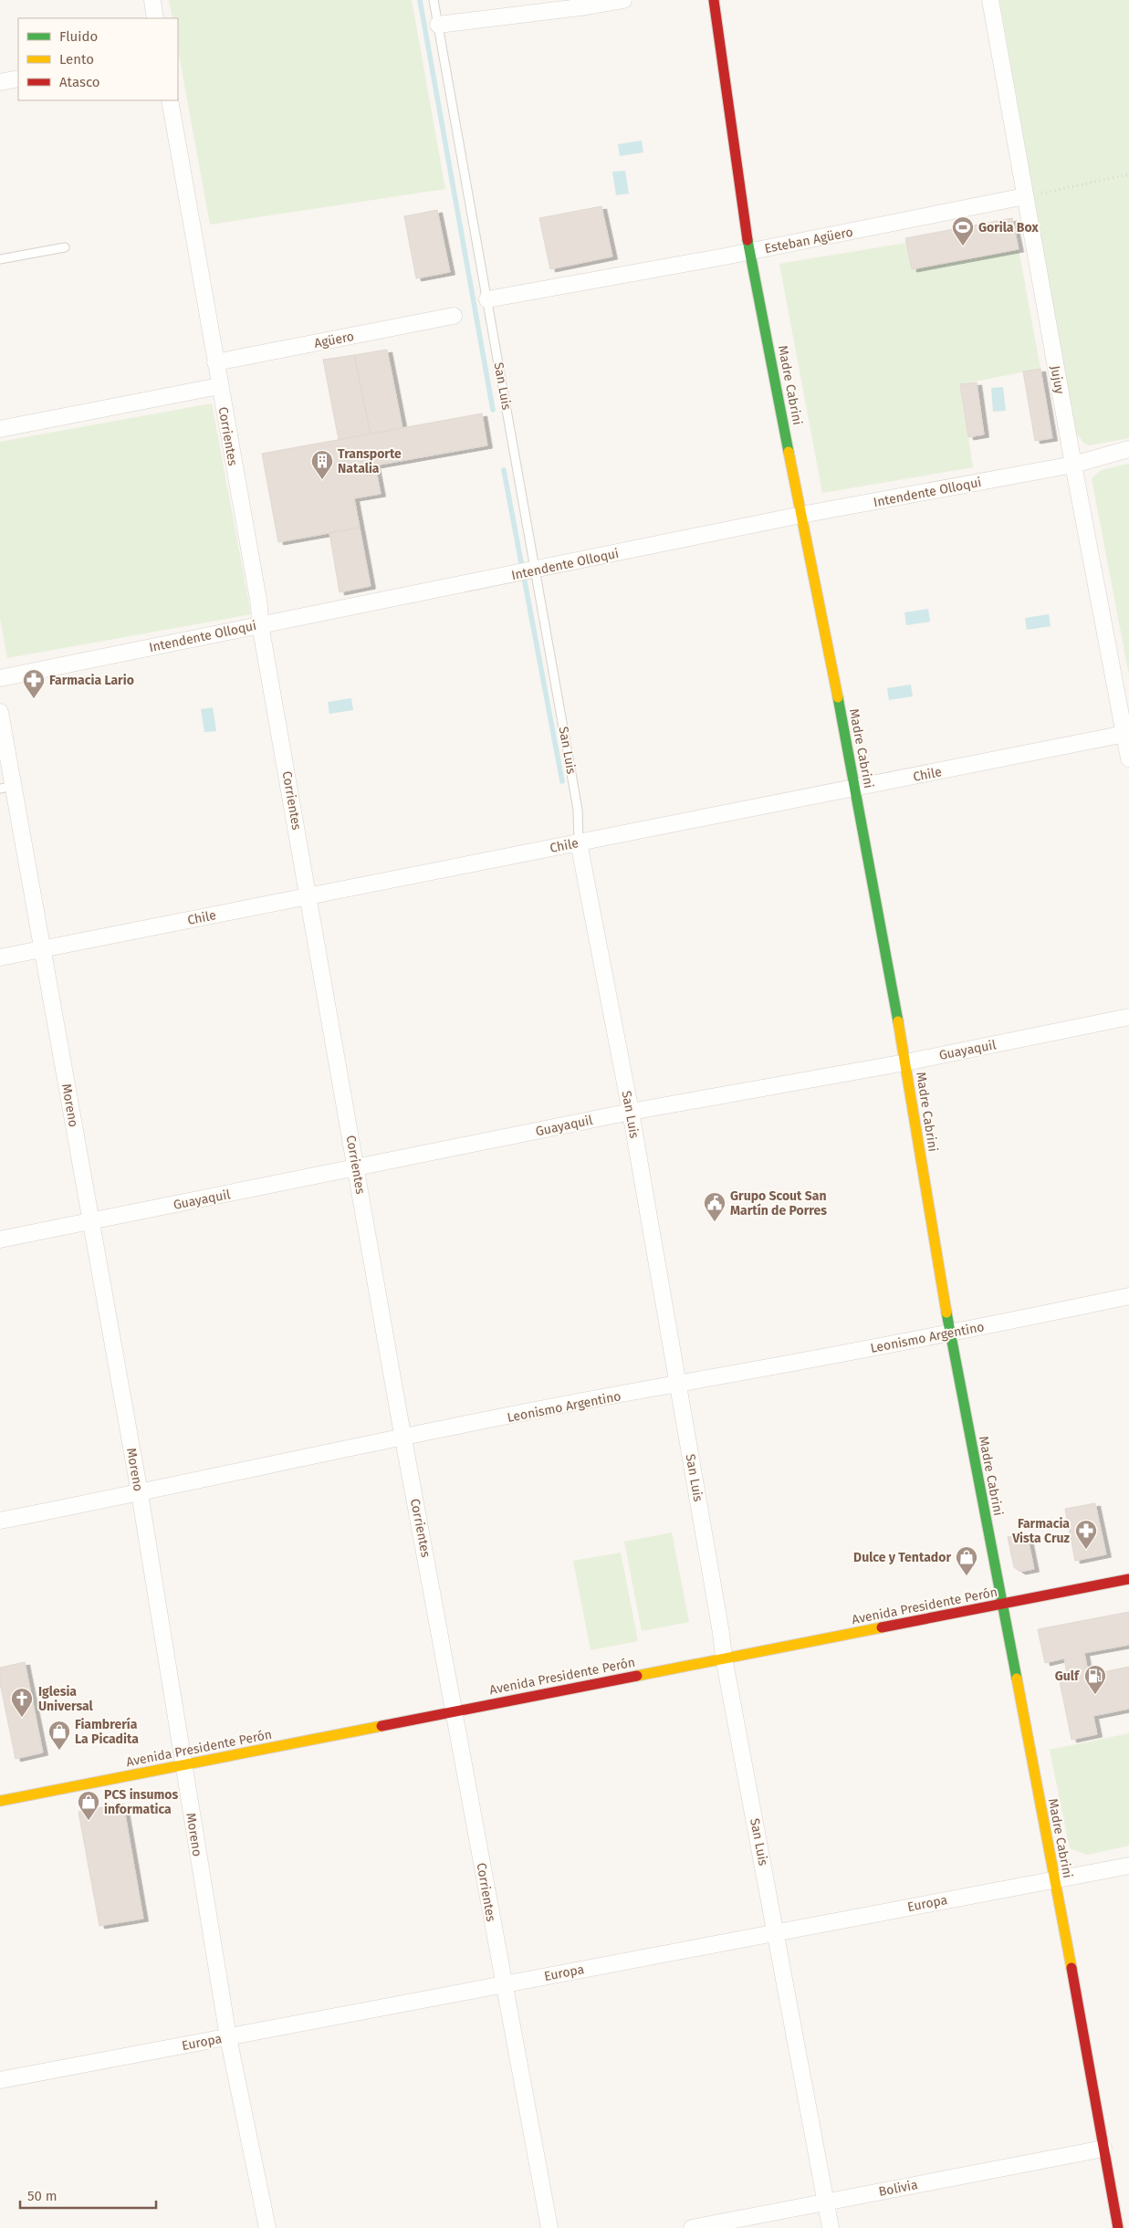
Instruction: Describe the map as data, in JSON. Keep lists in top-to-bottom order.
{
  "streets": {
    "street": [
      "Esteban Agüero",
      "Agüero",
      "Jujuy",
      "Madre Cabrini",
      "San Luis",
      "Corrientes",
      "Intendente Olloqui",
      "Chile",
      "Guayaquil",
      "Moreno",
      "Leonismo Argentino",
      "Avenida Presidente Perón",
      "Europa",
      "Bolivia"
    ]
  },
  "crossings": [
    ["Esteban Agüero", "Jujuy"],
    ["Esteban Agüero", "Madre Cabrini"],
    ["Esteban Agüero", "San Luis"],
    ["Agüero", "Corrientes"],
    ["Jujuy", "Intendente Olloqui"],
    ["Jujuy", "Chile"],
    ["Madre Cabrini", "Intendente Olloqui"],
    ["Madre Cabrini", "Chile"],
    ["Madre Cabrini", "Guayaquil"],
    ["Madre Cabrini", "Leonismo Argentino"],
    ["Madre Cabrini", "Avenida Presidente Perón"],
    ["Madre Cabrini", "Europa"],
    ["Madre Cabrini", "Bolivia"],
    ["San Luis", "Intendente Olloqui"],
    ["San Luis", "Chile"],
    ["San Luis", "Guayaquil"],
    ["San Luis", "Leonismo Argentino"],
    ["San Luis", "Avenida Presidente Perón"],
    ["San Luis", "Europa"],
    ["San Luis", "Bolivia"],
    ["Corrientes", "Intendente Olloqui"],
    ["Corrientes", "Chile"],
    ["Corrientes", "Guayaquil"],
    ["Corrientes", "Leonismo Argentino"],
    ["Corrientes", "Avenida Presidente Perón"],
    ["Corrientes", "Europa"],
    ["Chile", "Moreno"],
    ["Guayaquil", "Moreno"],
    ["Moreno", "Leonismo Argentino"],
    ["Moreno", "Avenida Presidente Perón"],
    ["Moreno", "Europa"]
  ],
  "places": {
    "sports": ["Gorila Box"],
    "building": ["Transporte Natalia"],
    "pharmacy": ["Farmacia Lario", "Farmacia Vista Cruz"],
    "public building": ["Grupo Scout San Martín de Porres"],
    "shop": ["Dulce y Tentador", "Fiambrería La Picadita", "PCS insumos informatica"],
    "fuel station": ["Gulf"],
    "church": ["Iglesia Universal"]
  },
  "legend": ["Fluido", "Lento", "Atasco"],
  "scale_bar": "50 m"
}
